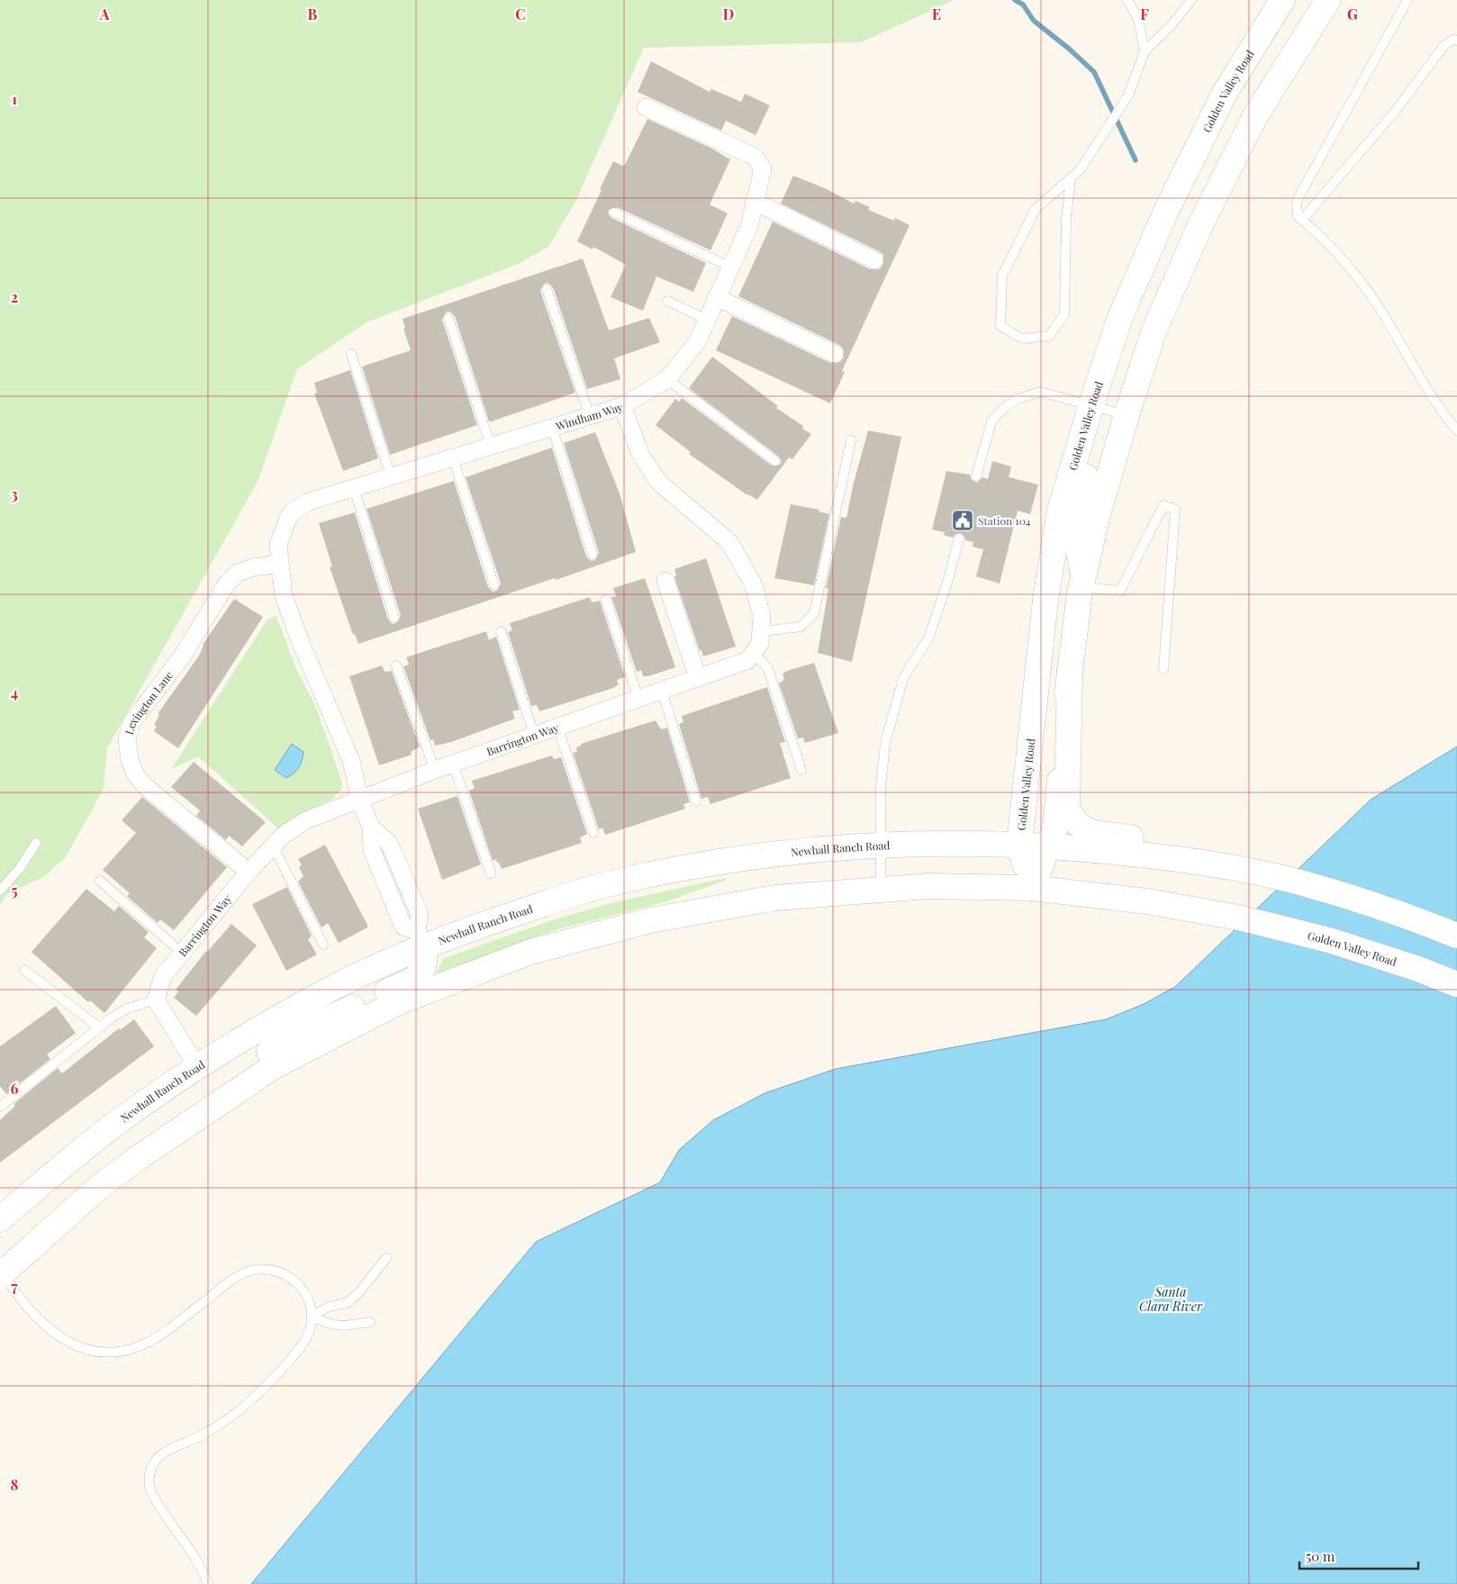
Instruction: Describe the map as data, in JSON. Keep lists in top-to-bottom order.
{
  "streets": {
    "main road": ["Golden Valley Road", "Newhall Ranch Road"],
    "street": ["Windham Way", "Lexington Lane", "Barrington Way"]
  },
  "crossings": [
    ["Golden Valley Road", "Newhall Ranch Road"],
    ["Windham Way", "Lexington Lane"],
    ["Lexington Lane", "Barrington Way"]
  ],
  "water": ["Santa Clara River"],
  "places": {
    "public building": ["Station 104"]
  },
  "scale_bar": "50 m",
  "grid": {
    "columns": [
      "A",
      "B",
      "C",
      "D",
      "E",
      "F",
      "G"
    ],
    "rows": [
      "1",
      "2",
      "3",
      "4",
      "5",
      "6",
      "7",
      "8"
    ]
  }
}
